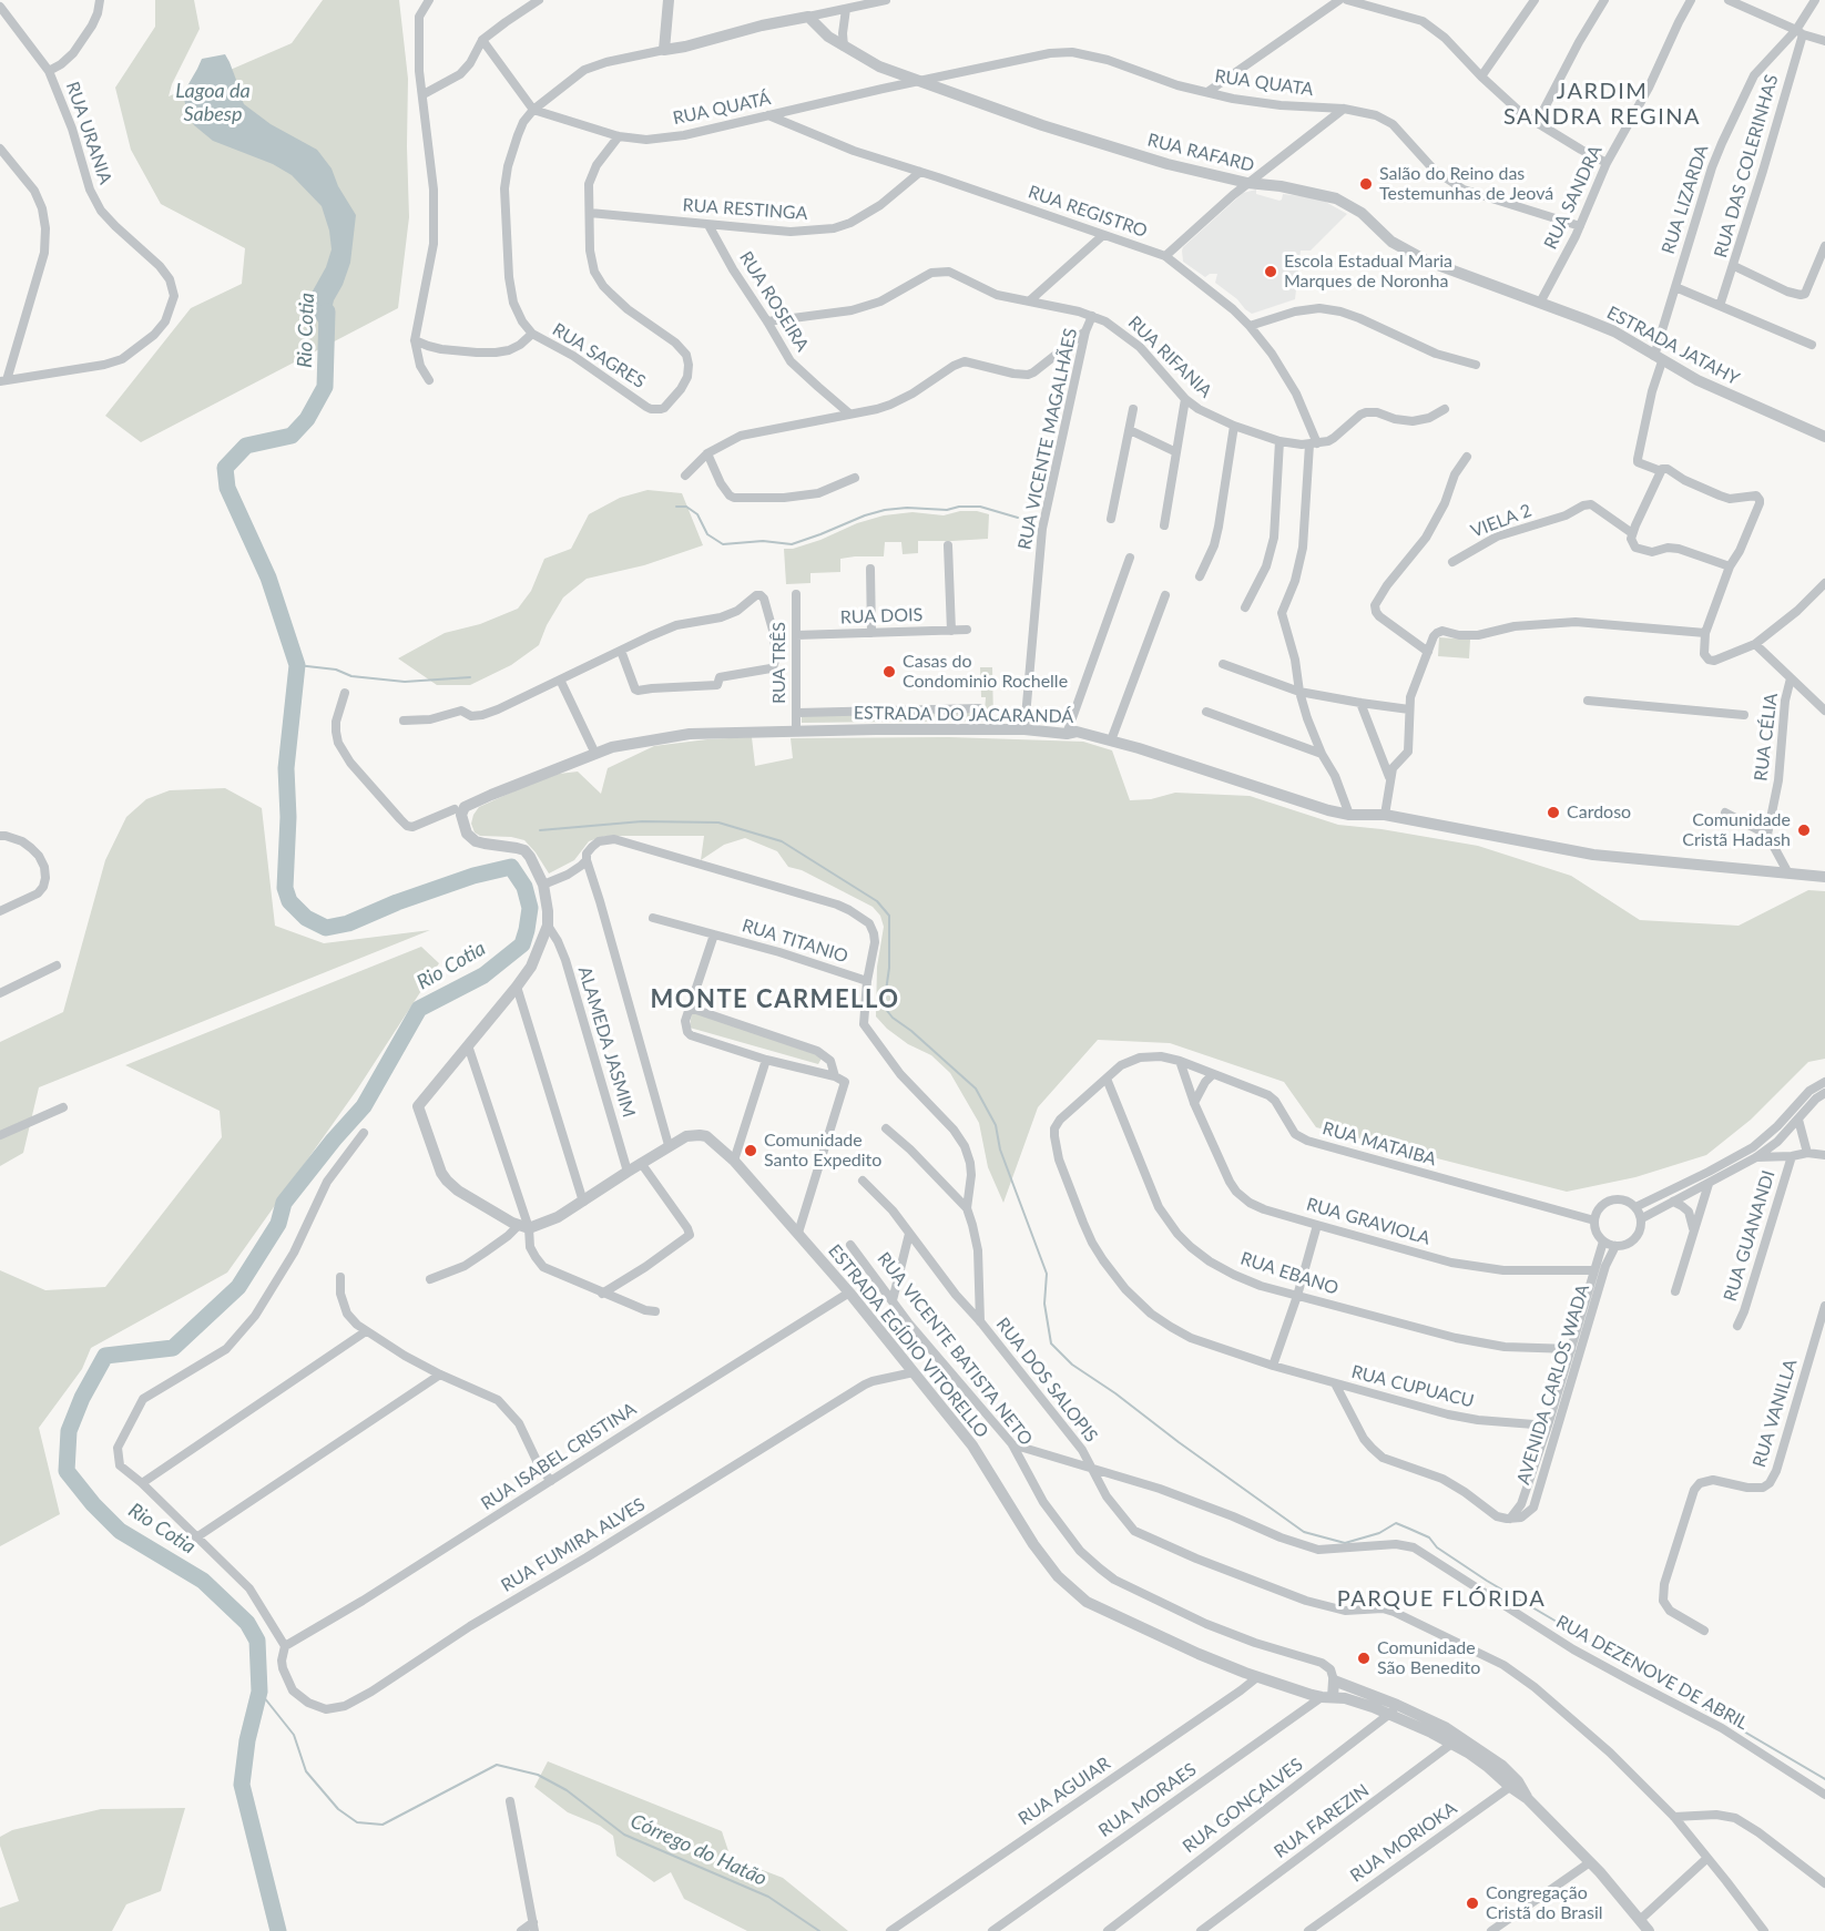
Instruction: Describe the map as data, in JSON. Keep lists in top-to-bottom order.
{
  "streets": {
    "street": [
      "RUA QUATA",
      "RUA QUATÁ",
      "RUA URANIA",
      "RUA RAFARD",
      "RUA DAS COLERINHAS",
      "RUA SANDRA",
      "RUA LIZARDA",
      "RUA RESTINGA",
      "RUA REGISTRO",
      "RUA ROSEIRA",
      "ESTRADA JATAHY",
      "RUA SAGRES",
      "RUA RIFANIA",
      "RUA VICENTE MAGALHÃES",
      "VIELA 2",
      "RUA DOIS",
      "RUA TRÊS",
      "ESTRADA DO JACARANDÁ",
      "RUA CÉLIA",
      "RUA TITANIO",
      "ALAMEDA JASMIM",
      "RUA MATAIBA",
      "RUA GRAVIOLA",
      "RUA GUANANDI",
      "RUA EBANO",
      "ESTRADA EGÍDIO VITORELLO",
      "RUA VICENTE BATISTA NETO",
      "RUA DOS SALOPIS",
      "AVENIDA CARLOS WADA",
      "RUA CUPUACU",
      "RUA VANILLA",
      "RUA ISABEL CRISTINA",
      "RUA FUMIRA ALVES",
      "RUA DEZENOVE DE ABRIL",
      "RUA AGUIAR",
      "RUA MORAES",
      "RUA GONÇALVES",
      "RUA FAREZIN",
      "RUA MORIOKA"
    ]
  },
  "crossings": [
    ["RUA QUATA", "RUA QUATÁ"],
    ["RUA QUATA", "RUA RAFARD"],
    ["RUA QUATA", "RUA SANDRA"],
    ["RUA QUATÁ", "RUA RAFARD"],
    ["RUA QUATÁ", "RUA REGISTRO"],
    ["RUA RAFARD", "RUA SANDRA"],
    ["RUA RAFARD", "ESTRADA JATAHY"],
    ["RUA DAS COLERINHAS", "RUA LIZARDA"],
    ["RUA SANDRA", "ESTRADA JATAHY"],
    ["RUA LIZARDA", "ESTRADA JATAHY"],
    ["RUA RESTINGA", "RUA REGISTRO"],
    ["RUA RESTINGA", "RUA ROSEIRA"],
    ["RUA RESTINGA", "RUA SAGRES"],
    ["RUA REGISTRO", "RUA RIFANIA"],
    ["RUA ROSEIRA", "RUA RIFANIA"],
    ["RUA RIFANIA", "RUA VICENTE MAGALHÃES"],
    ["RUA VICENTE MAGALHÃES", "ESTRADA DO JACARANDÁ"],
    ["RUA DOIS", "RUA TRÊS"],
    ["RUA TRÊS", "ESTRADA DO JACARANDÁ"],
    ["ALAMEDA JASMIM", "ESTRADA EGÍDIO VITORELLO"],
    ["RUA MATAIBA", "RUA GRAVIOLA"],
    ["RUA MATAIBA", "RUA EBANO"],
    ["RUA MATAIBA", "AVENIDA CARLOS WADA"],
    ["RUA MATAIBA", "RUA CUPUACU"],
    ["RUA GRAVIOLA", "AVENIDA CARLOS WADA"],
    ["RUA EBANO", "AVENIDA CARLOS WADA"],
    ["RUA EBANO", "RUA CUPUACU"],
    ["ESTRADA EGÍDIO VITORELLO", "RUA ISABEL CRISTINA"],
    ["ESTRADA EGÍDIO VITORELLO", "RUA FUMIRA ALVES"],
    ["ESTRADA EGÍDIO VITORELLO", "RUA AGUIAR"],
    ["ESTRADA EGÍDIO VITORELLO", "RUA MORAES"],
    ["ESTRADA EGÍDIO VITORELLO", "RUA GONÇALVES"],
    ["RUA VICENTE BATISTA NETO", "RUA DEZENOVE DE ABRIL"],
    ["RUA DOS SALOPIS", "RUA DEZENOVE DE ABRIL"],
    ["AVENIDA CARLOS WADA", "RUA CUPUACU"],
    ["RUA ISABEL CRISTINA", "RUA FUMIRA ALVES"]
  ],
  "districts": ["JARDIM SANDRA REGINA", "MONTE CARMELLO", "PARQUE FLÓRIDA"],
  "water": ["Lagoa da Sabesp", "Rio Cotia", "Córrego do Hatão"],
  "places": [
    "Salão do Reino das Testemunhas de Jeová",
    "Escola Estadual Maria Marques de Noronha",
    "Casas do Condominio Rochelle",
    "Cardoso",
    "Comunidade Cristã Hadash",
    "Comunidade Santo Expedito",
    "Comunidade São Benedito",
    "Congregação Cristã do Brasil"
  ]
}
